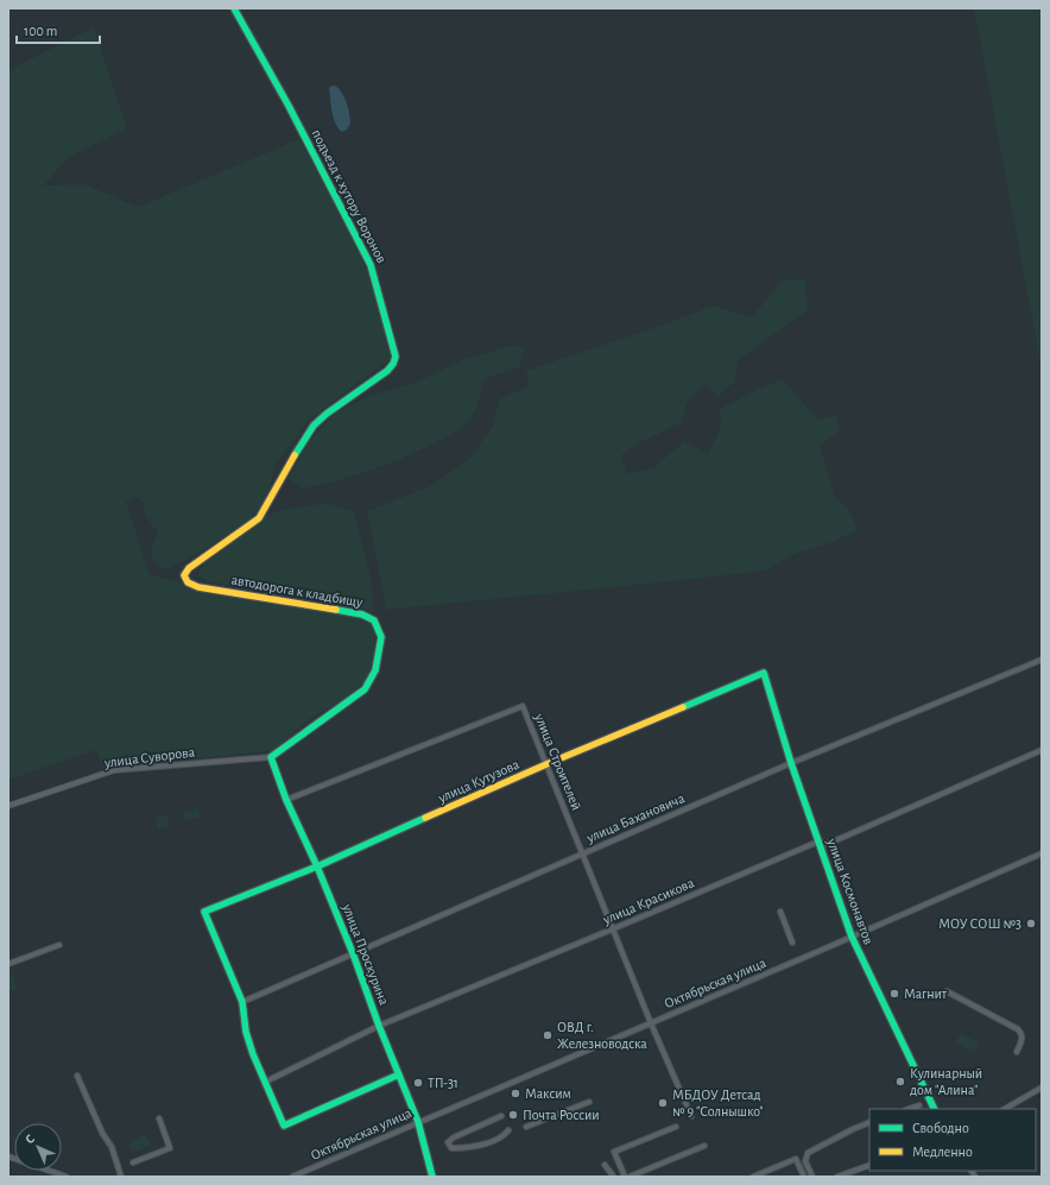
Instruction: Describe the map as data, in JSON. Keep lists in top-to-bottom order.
{
  "streets": {
    "street": [
      "подъезд к хутору Воронов",
      "автодорога к кладбищу",
      "улица Суворова",
      "улица Строителей",
      "улица Кутузова",
      "улица Бахановича",
      "улица Космонавтов",
      "улица Красикова",
      "улица Проскурина",
      "Октябрьская улица"
    ]
  },
  "crossings": [
    ["подъезд к хутору Воронов", "автодорога к кладбищу"],
    ["автодорога к кладбищу", "улица Суворова"],
    ["автодорога к кладбищу", "улица Проскурина"],
    ["улица Суворова", "улица Проскурина"],
    ["улица Строителей", "улица Кутузова"],
    ["улица Строителей", "улица Бахановича"],
    ["улица Строителей", "улица Красикова"],
    ["улица Строителей", "улица Проскурина"],
    ["улица Строителей", "Октябрьская улица"],
    ["улица Кутузова", "улица Бахановича"],
    ["улица Кутузова", "улица Космонавтов"],
    ["улица Кутузова", "улица Проскурина"],
    ["улица Бахановича", "улица Космонавтов"],
    ["улица Бахановича", "улица Проскурина"],
    ["улица Космонавтов", "улица Красикова"],
    ["улица Космонавтов", "Октябрьская улица"],
    ["улица Красикова", "улица Проскурина"],
    ["улица Проскурина", "Октябрьская улица"]
  ],
  "places": [
    "МОУ СОШ №3",
    "Магнит",
    "ОВД г. Железноводска",
    "Кулинарный дом \"Алина\"",
    "ТП-31",
    "Максим",
    "МБДОУ Детсад № 9 \"Солнышко\"",
    "Почта России"
  ],
  "legend": ["Свободно", "Медленно"],
  "scale_bar": "100 m",
  "north": "top left"
}
